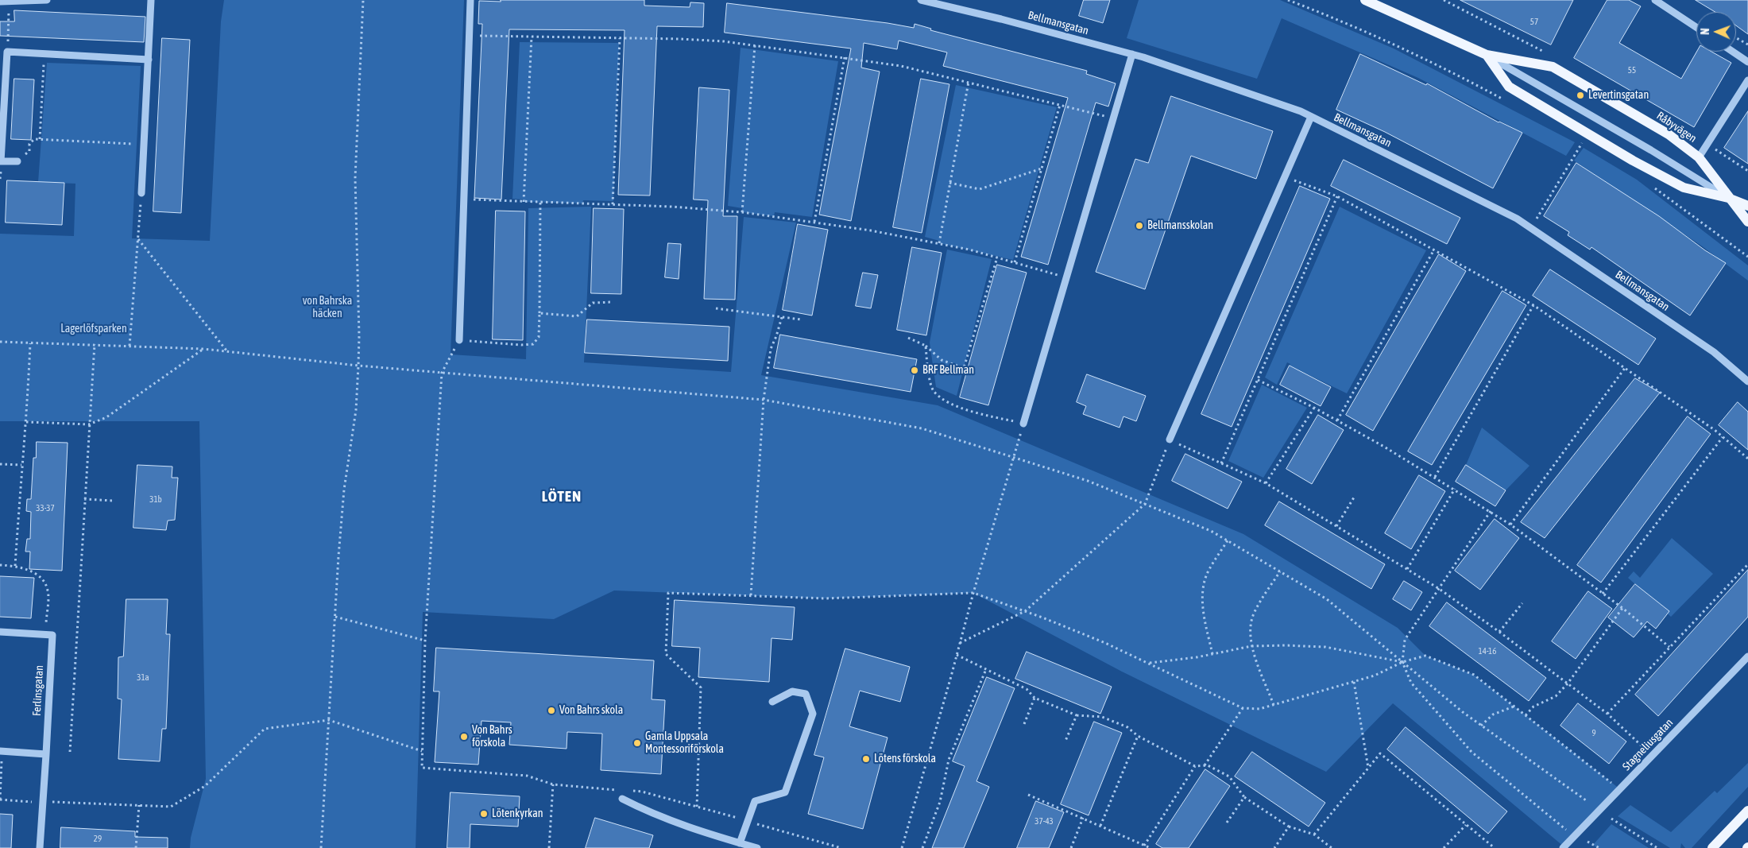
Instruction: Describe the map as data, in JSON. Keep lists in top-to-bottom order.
{
  "streets": {
    "main road": ["Råbyvägen"],
    "street": ["Bellmansgatan", "Ferlinsgatan", "Stagneliusgatan"]
  },
  "districts": ["LÖTEN"],
  "parks": ["von Bahrska häcken", "Lagerlöfsparken"],
  "places": [
    "Levertinsgatan",
    "Bellmansskolan",
    "BRF Bellman",
    "Von Bahrs skola",
    "Von Bahrs förskola",
    "Gamla Uppsala Montessoriförskola",
    "Lötens förskola",
    "Lötenkyrkan"
  ],
  "house_numbers": [
    "57",
    "55",
    "31b",
    "33-37",
    "14-16",
    "31a",
    "9",
    "37-43",
    "29"
  ],
  "north": "left"
}
